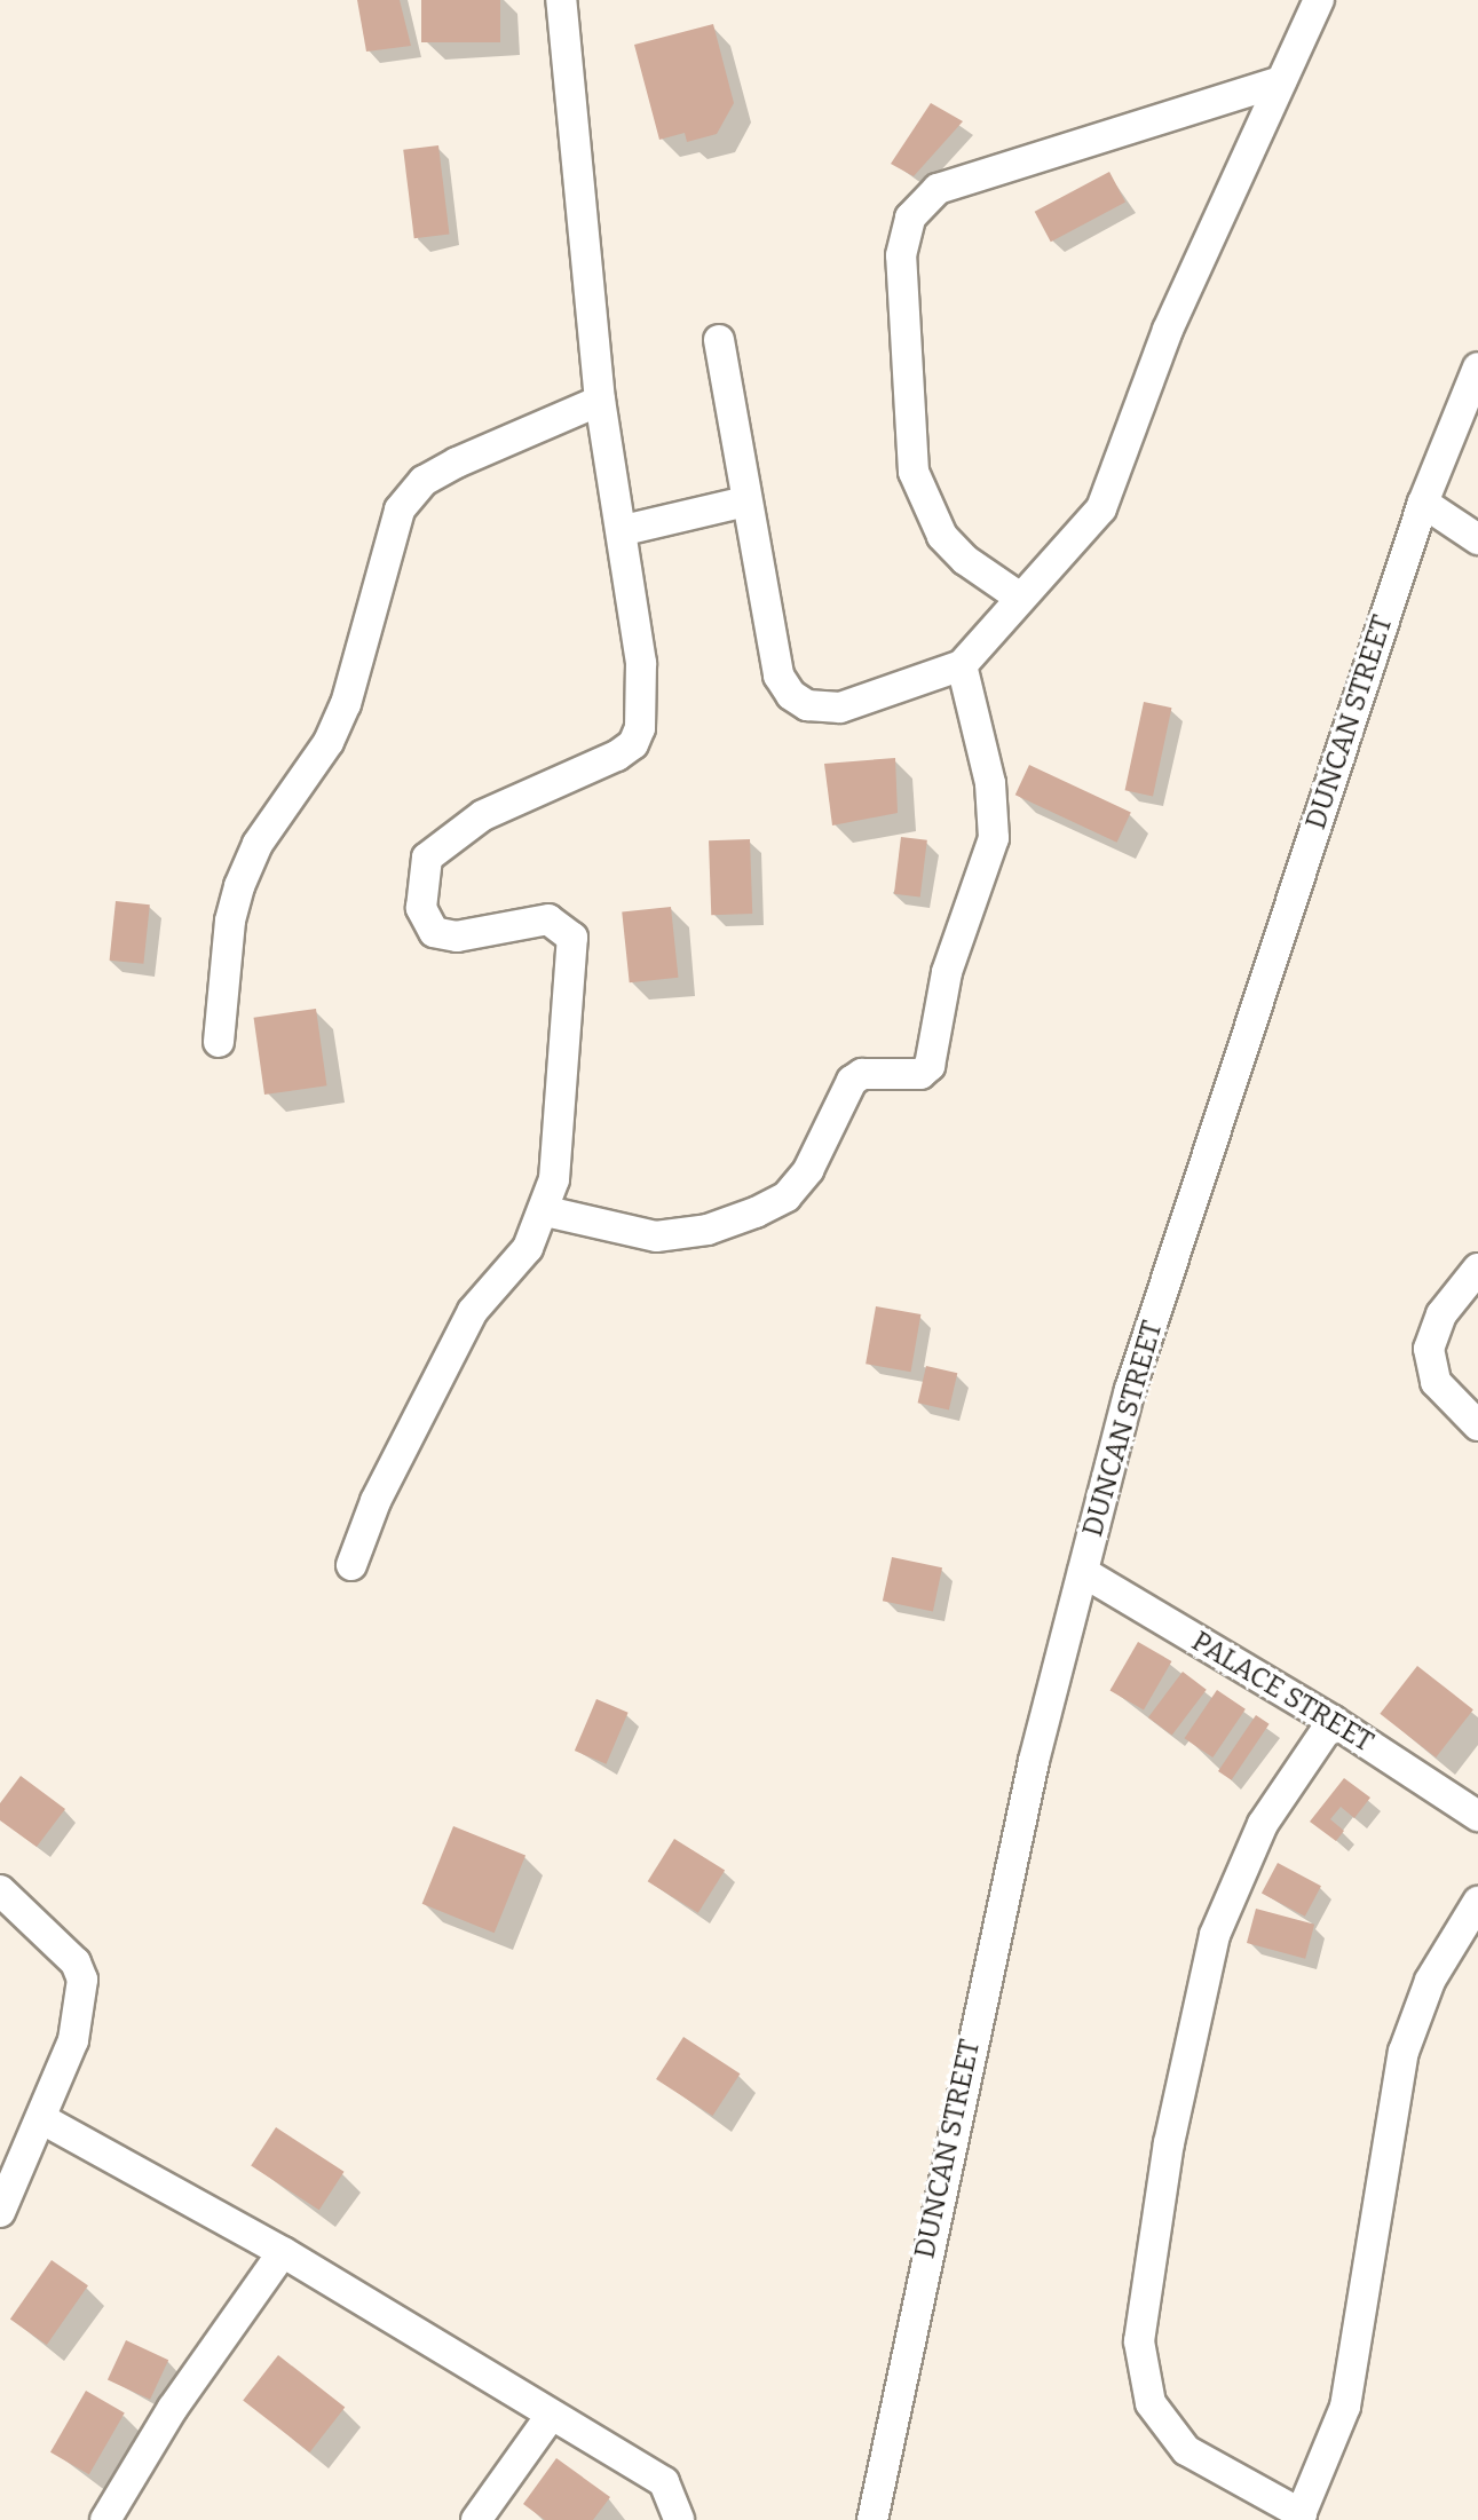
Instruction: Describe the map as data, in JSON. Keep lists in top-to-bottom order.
{
  "streets": {
    "street": ["DUNCAN STREET", "PALACE STREET"]
  },
  "crossings": [
    ["DUNCAN STREET", "PALACE STREET"]
  ]
}
